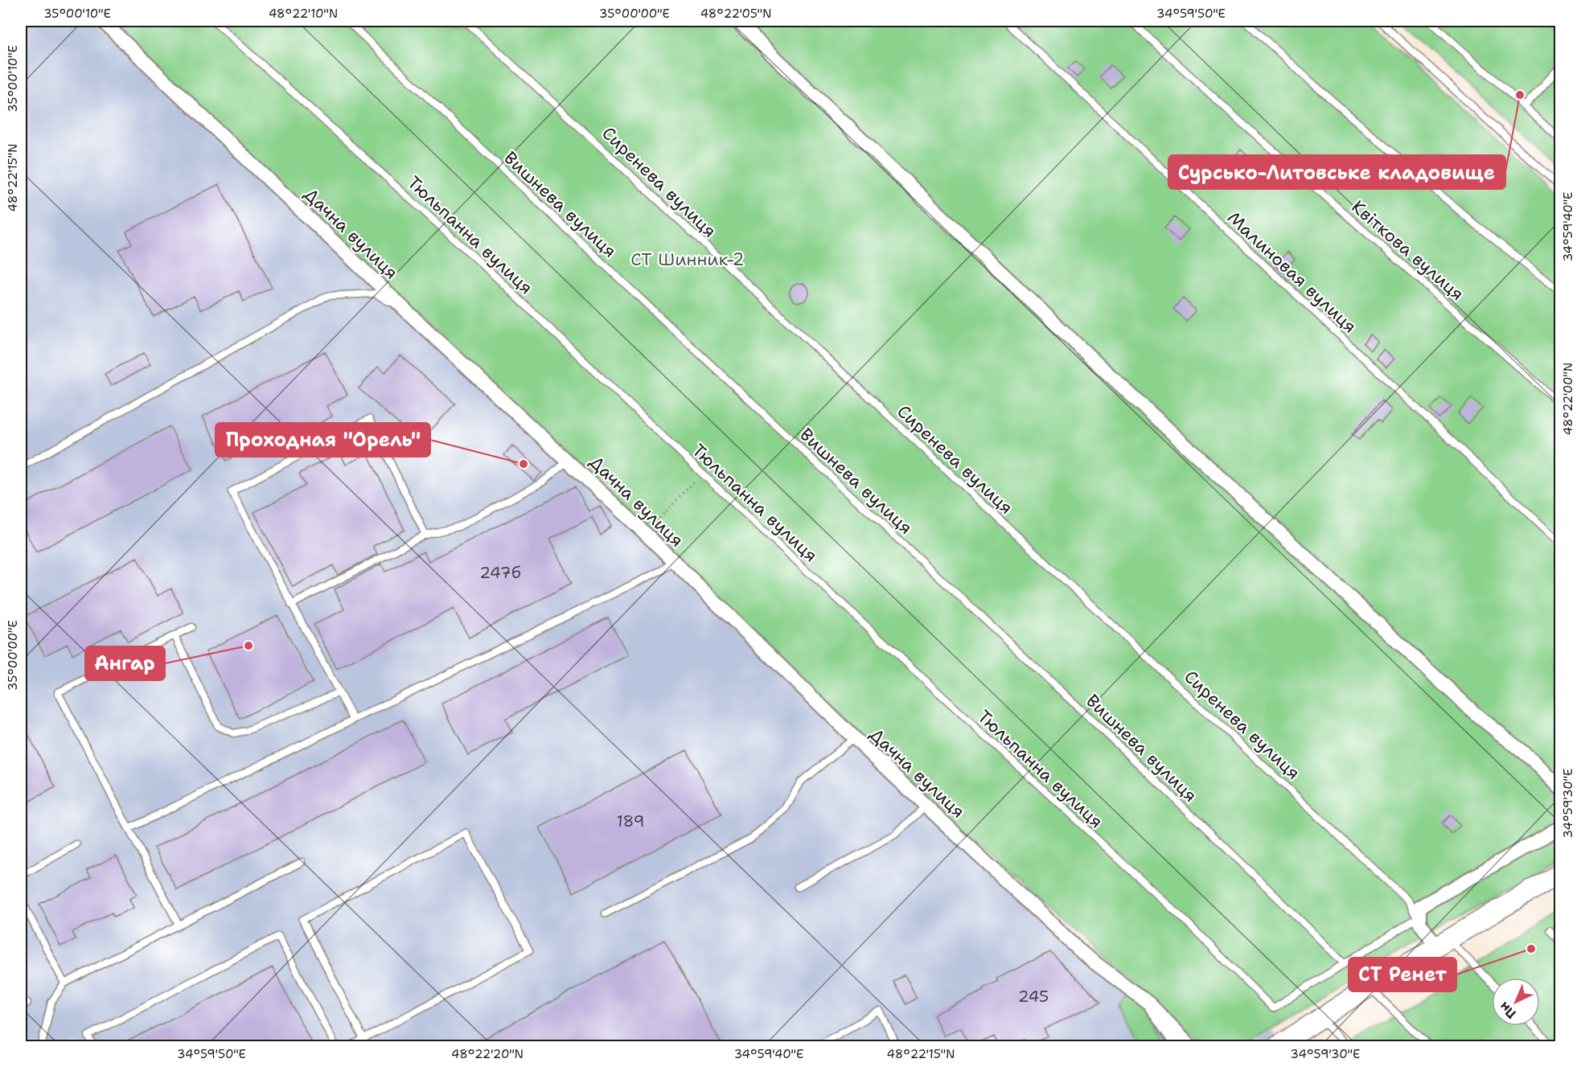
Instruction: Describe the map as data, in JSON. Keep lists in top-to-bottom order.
{
  "streets": {
    "street": ["Дачна вулиця"],
    "lane": [
      "Сиренева вулиця",
      "Вишнева вулиця",
      "Тюльпанна вулиця",
      "Квіткова вулиця",
      "Малиновая вулиця"
    ]
  },
  "crossings": [
    ["Вишнева вулиця", "Тюльпанна вулиця"]
  ],
  "parks": ["СТ Шинник-2"],
  "places": [
    "Сурсько-Литовське кладовище",
    "Проходная \"Орель\"",
    "Ангар",
    "СТ Ренет"
  ],
  "house_numbers": ["247б", "189", "245"],
  "north": "bottom left",
  "coordinates": [
    "35°00'10\"E",
    "48°22'10\"N",
    "35°00'00\"E",
    "48°22'05\"N",
    "34°59'50\"E",
    "48°22'15\"N",
    "34°59'40\"E",
    "48°22'00\"N",
    "34°59'30\"E",
    "48°22'20\"N"
  ]
}
